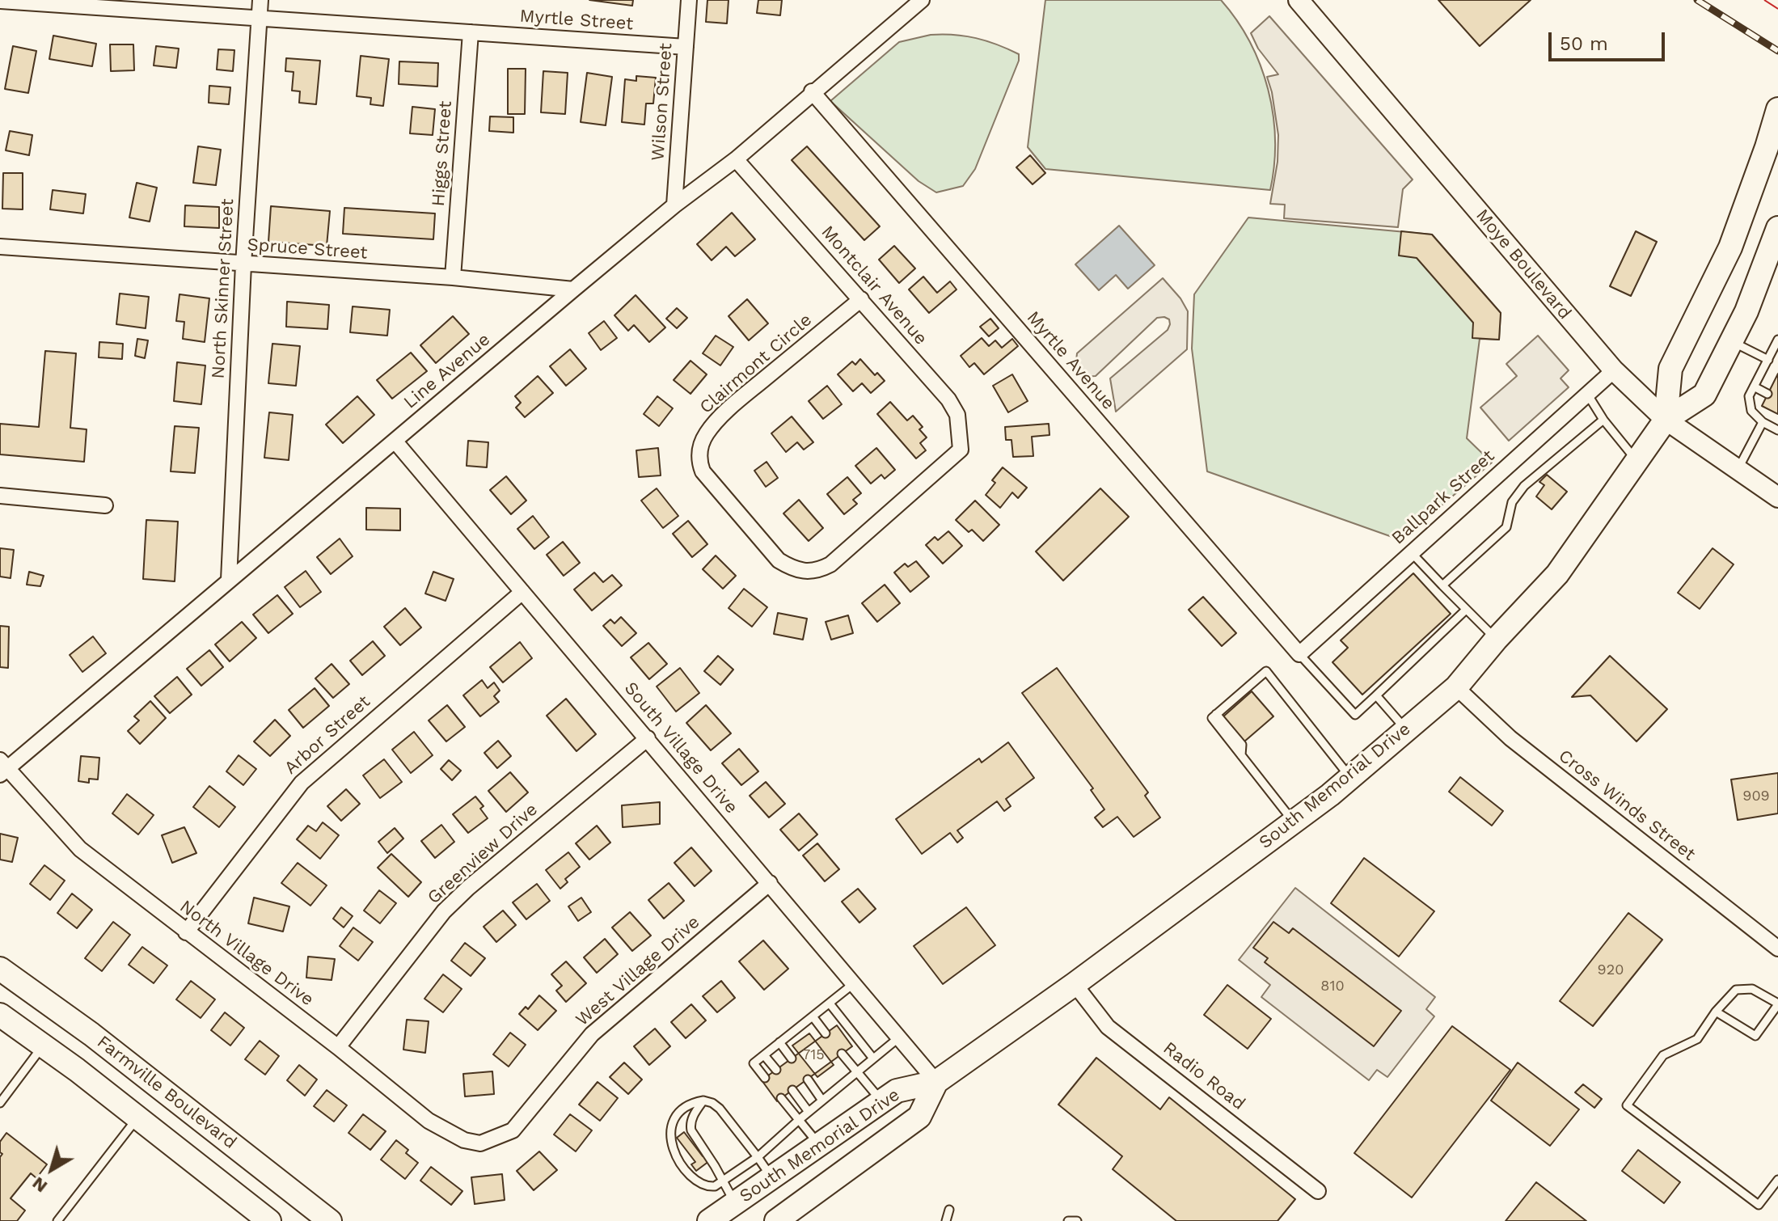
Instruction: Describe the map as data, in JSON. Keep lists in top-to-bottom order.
{
  "streets": {
    "main road": ["Moye Boulevard", "South Memorial Drive", "Farmville Boulevard"],
    "street": [
      "Myrtle Street",
      "Wilson Street",
      "Higgs Street",
      "Spruce Street",
      "Montclair Avenue",
      "North Skinner Street",
      "Myrtle Avenue",
      "Clairmont Circle",
      "Line Avenue",
      "Ballpark Street",
      "Arbor Street",
      "South Village Drive",
      "Cross Winds Street",
      "Greenview Drive",
      "North Village Drive",
      "West Village Drive",
      "Radio Road"
    ]
  },
  "crossings": [
    ["Myrtle Street", "Wilson Street"],
    ["Myrtle Street", "Higgs Street"],
    ["Myrtle Street", "North Skinner Street"],
    ["Wilson Street", "Line Avenue"],
    ["Higgs Street", "Spruce Street"],
    ["Spruce Street", "North Skinner Street"],
    ["Spruce Street", "Line Avenue"],
    ["Moye Boulevard", "Ballpark Street"],
    ["Moye Boulevard", "South Memorial Drive"],
    ["Montclair Avenue", "Clairmont Circle"],
    ["Montclair Avenue", "Line Avenue"],
    ["North Skinner Street", "Line Avenue"],
    ["Myrtle Avenue", "Line Avenue"],
    ["Myrtle Avenue", "Ballpark Street"],
    ["Line Avenue", "South Village Drive"],
    ["Line Avenue", "North Village Drive"],
    ["Arbor Street", "South Village Drive"],
    ["Arbor Street", "North Village Drive"],
    ["South Village Drive", "South Memorial Drive"],
    ["South Village Drive", "Greenview Drive"],
    ["South Village Drive", "West Village Drive"],
    ["South Memorial Drive", "Cross Winds Street"],
    ["South Memorial Drive", "Radio Road"],
    ["Greenview Drive", "North Village Drive"],
    ["North Village Drive", "West Village Drive"]
  ],
  "house_numbers": [
    "909",
    "920",
    "810",
    "715"
  ],
  "scale_bar": "50 m",
  "north": "bottom left"
}
